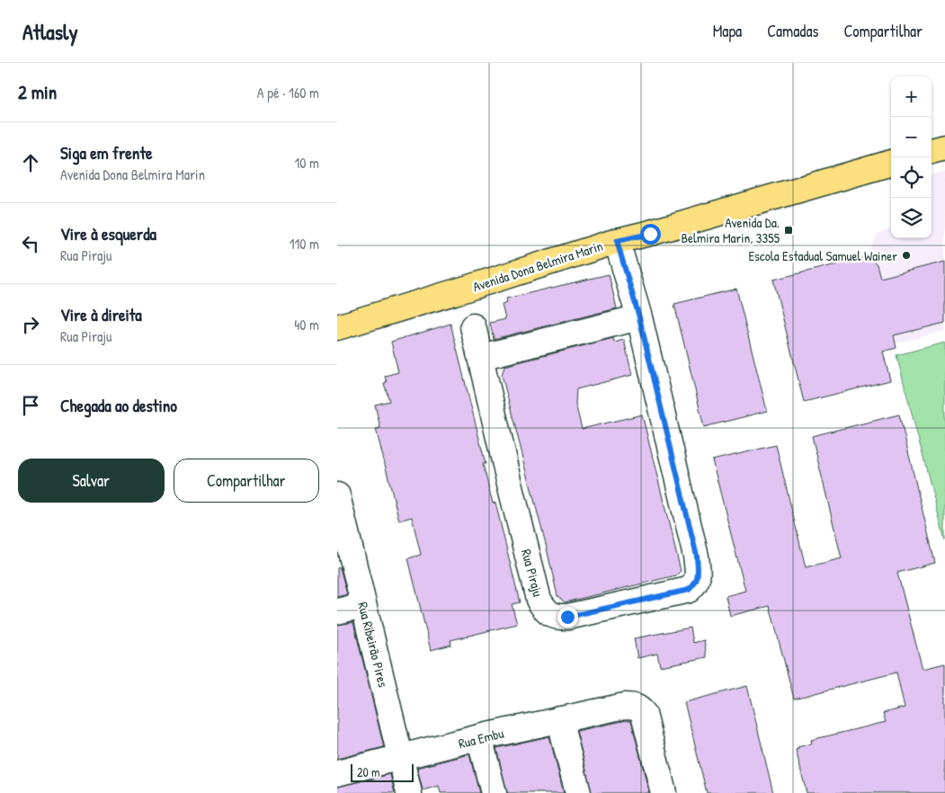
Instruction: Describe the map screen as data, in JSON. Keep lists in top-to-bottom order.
{
  "streets": {
    "main road": ["Avenida Dona Belmira Marin"],
    "street": ["Rua Piraju", "Rua Ribeirão Pires", "Rua Embu"]
  },
  "crossings": [
    ["Avenida Dona Belmira Marin", "Rua Piraju"],
    ["Rua Ribeirão Pires", "Rua Embu"]
  ],
  "places": {
    "transit": ["Avenida Da. Belmira Marin, 3355"],
    "other": ["Escola Estadual Samuel Wainer"]
  },
  "scale_bar": "20 m",
  "page": {
    "header": "Atlasly",
    "nav": ["Mapa", "Camadas", "Compartilhar"],
    "heading": ["2 min", "A pé · 160 m"],
    "map_buttons": ["+", "−"],
    "list": [
      ["Siga em frente", "Avenida Dona Belmira Marin", "10 m"],
      ["Vire à esquerda", "Rua Piraju", "110 m"],
      ["Vire à direita", "Rua Piraju", "40 m"],
      "Chegada ao destino"
    ],
    "buttons": ["Salvar", "Compartilhar"],
    "scale": "20 m"
  }
}
